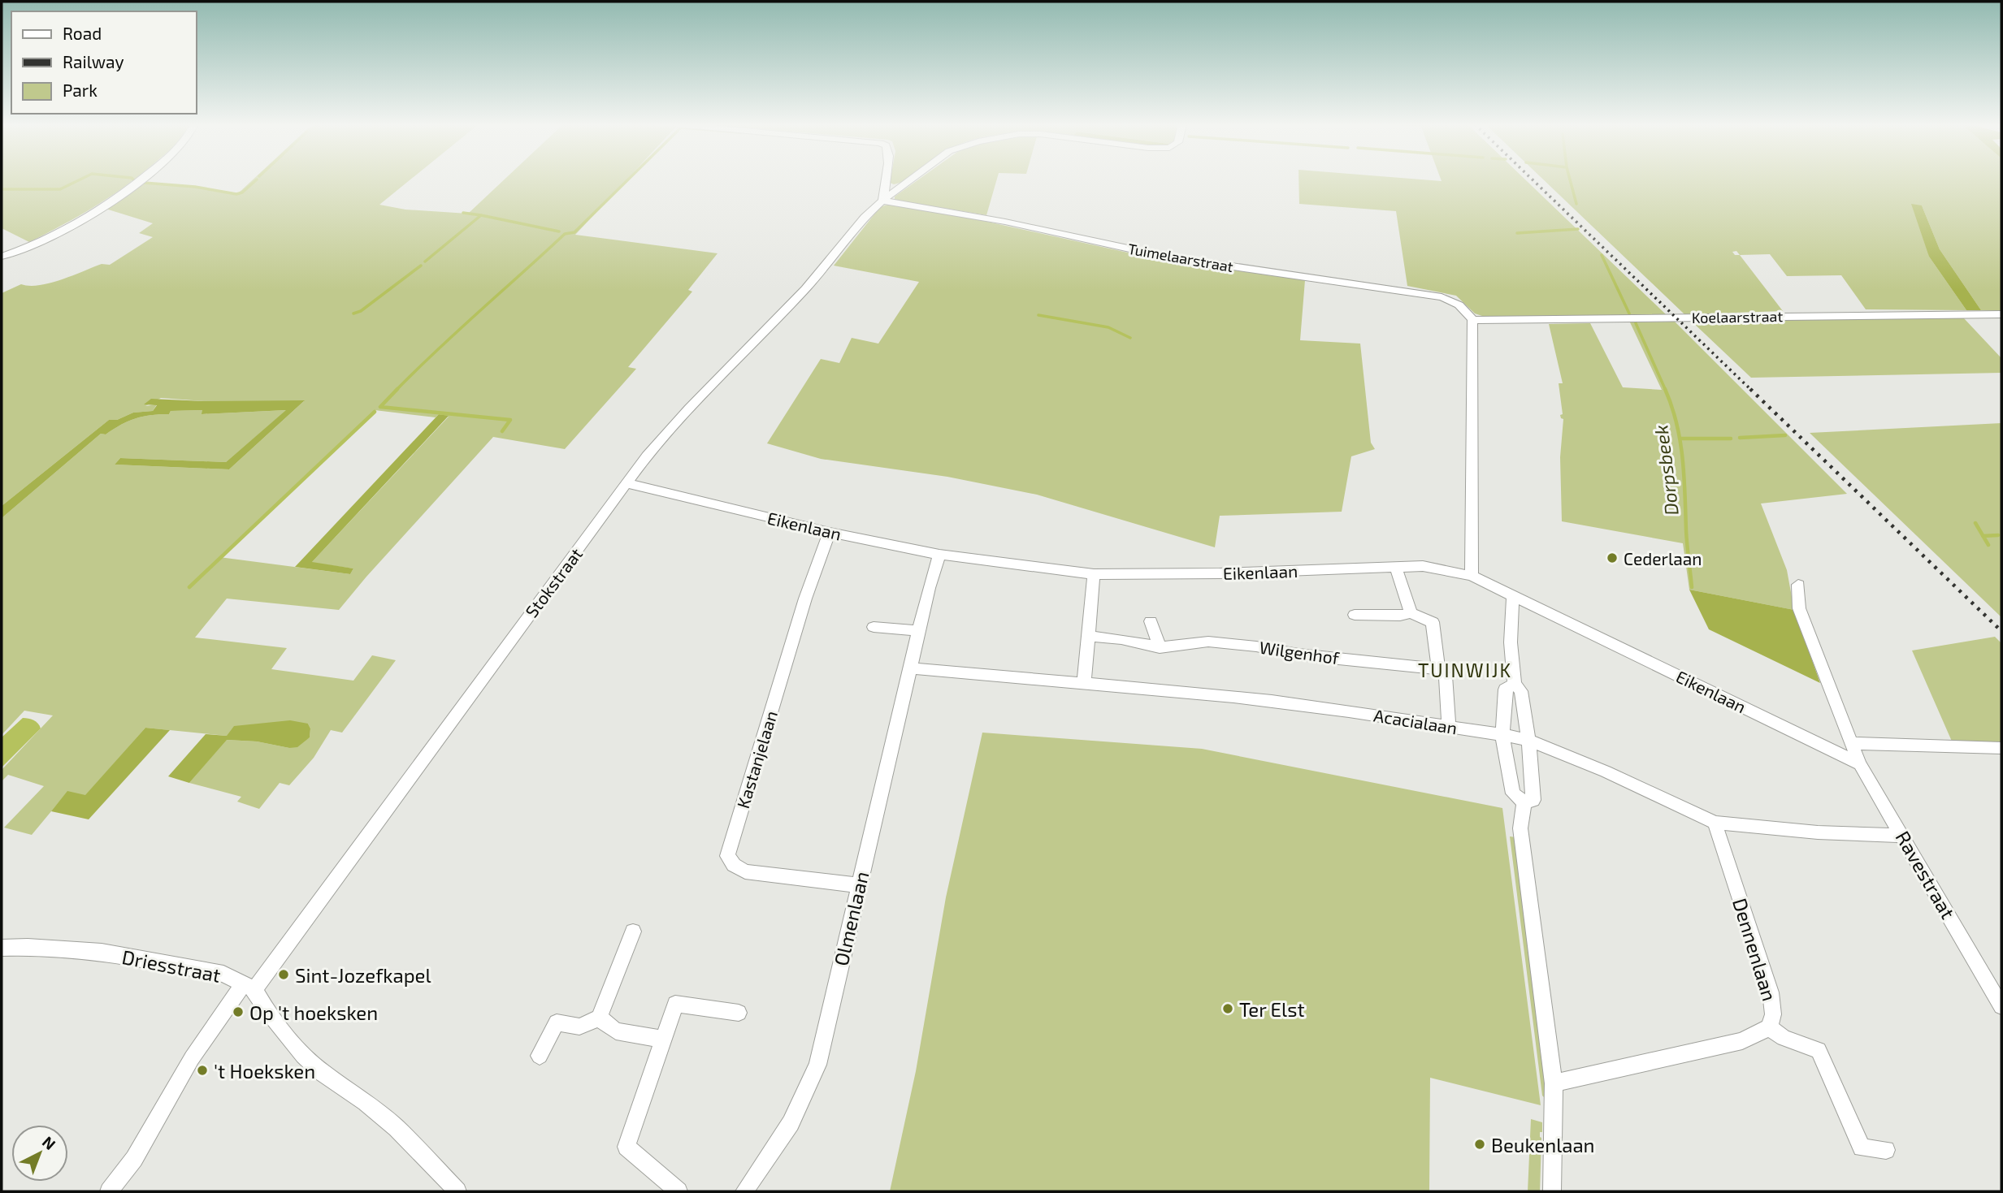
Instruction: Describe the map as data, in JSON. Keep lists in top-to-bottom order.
{
  "streets": {
    "street": [
      "Tuimelaarstraat",
      "Koelaarstraat",
      "Eikenlaan",
      "Stokstraat",
      "Wilgenhof",
      "Acacialaan",
      "Kastanjelaan",
      "Ravestraat",
      "Olmenlaan",
      "Dennenlaan",
      "Driesstraat"
    ]
  },
  "crossings": [
    ["Tuimelaarstraat", "Koelaarstraat"],
    ["Tuimelaarstraat", "Stokstraat"],
    ["Eikenlaan", "Stokstraat"],
    ["Eikenlaan", "Kastanjelaan"],
    ["Eikenlaan", "Ravestraat"],
    ["Eikenlaan", "Olmenlaan"],
    ["Stokstraat", "Driesstraat"],
    ["Acacialaan", "Ravestraat"],
    ["Acacialaan", "Olmenlaan"],
    ["Acacialaan", "Dennenlaan"],
    ["Kastanjelaan", "Olmenlaan"]
  ],
  "districts": ["TUINWIJK"],
  "water": ["Dorpsbeek"],
  "places": [
    "Cederlaan",
    "Sint-Jozefkapel",
    "Ter Elst",
    "Op 't hoeksken",
    "'t Hoeksken",
    "Beukenlaan"
  ],
  "legend": ["Road", "Railway", "Park"],
  "north": "top right"
}
